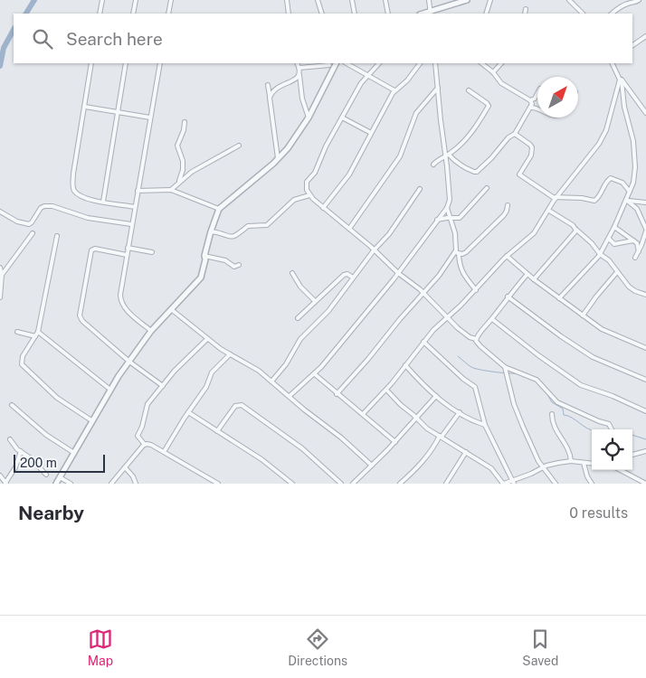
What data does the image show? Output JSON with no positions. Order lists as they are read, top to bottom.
{
  "scale_bar": "200 m",
  "north": "top right",
  "page": {
    "search": "Search here",
    "scale": "200 m",
    "heading": ["Nearby", "0 results"],
    "nav": ["Map", "Directions", "Saved"]
  }
}
